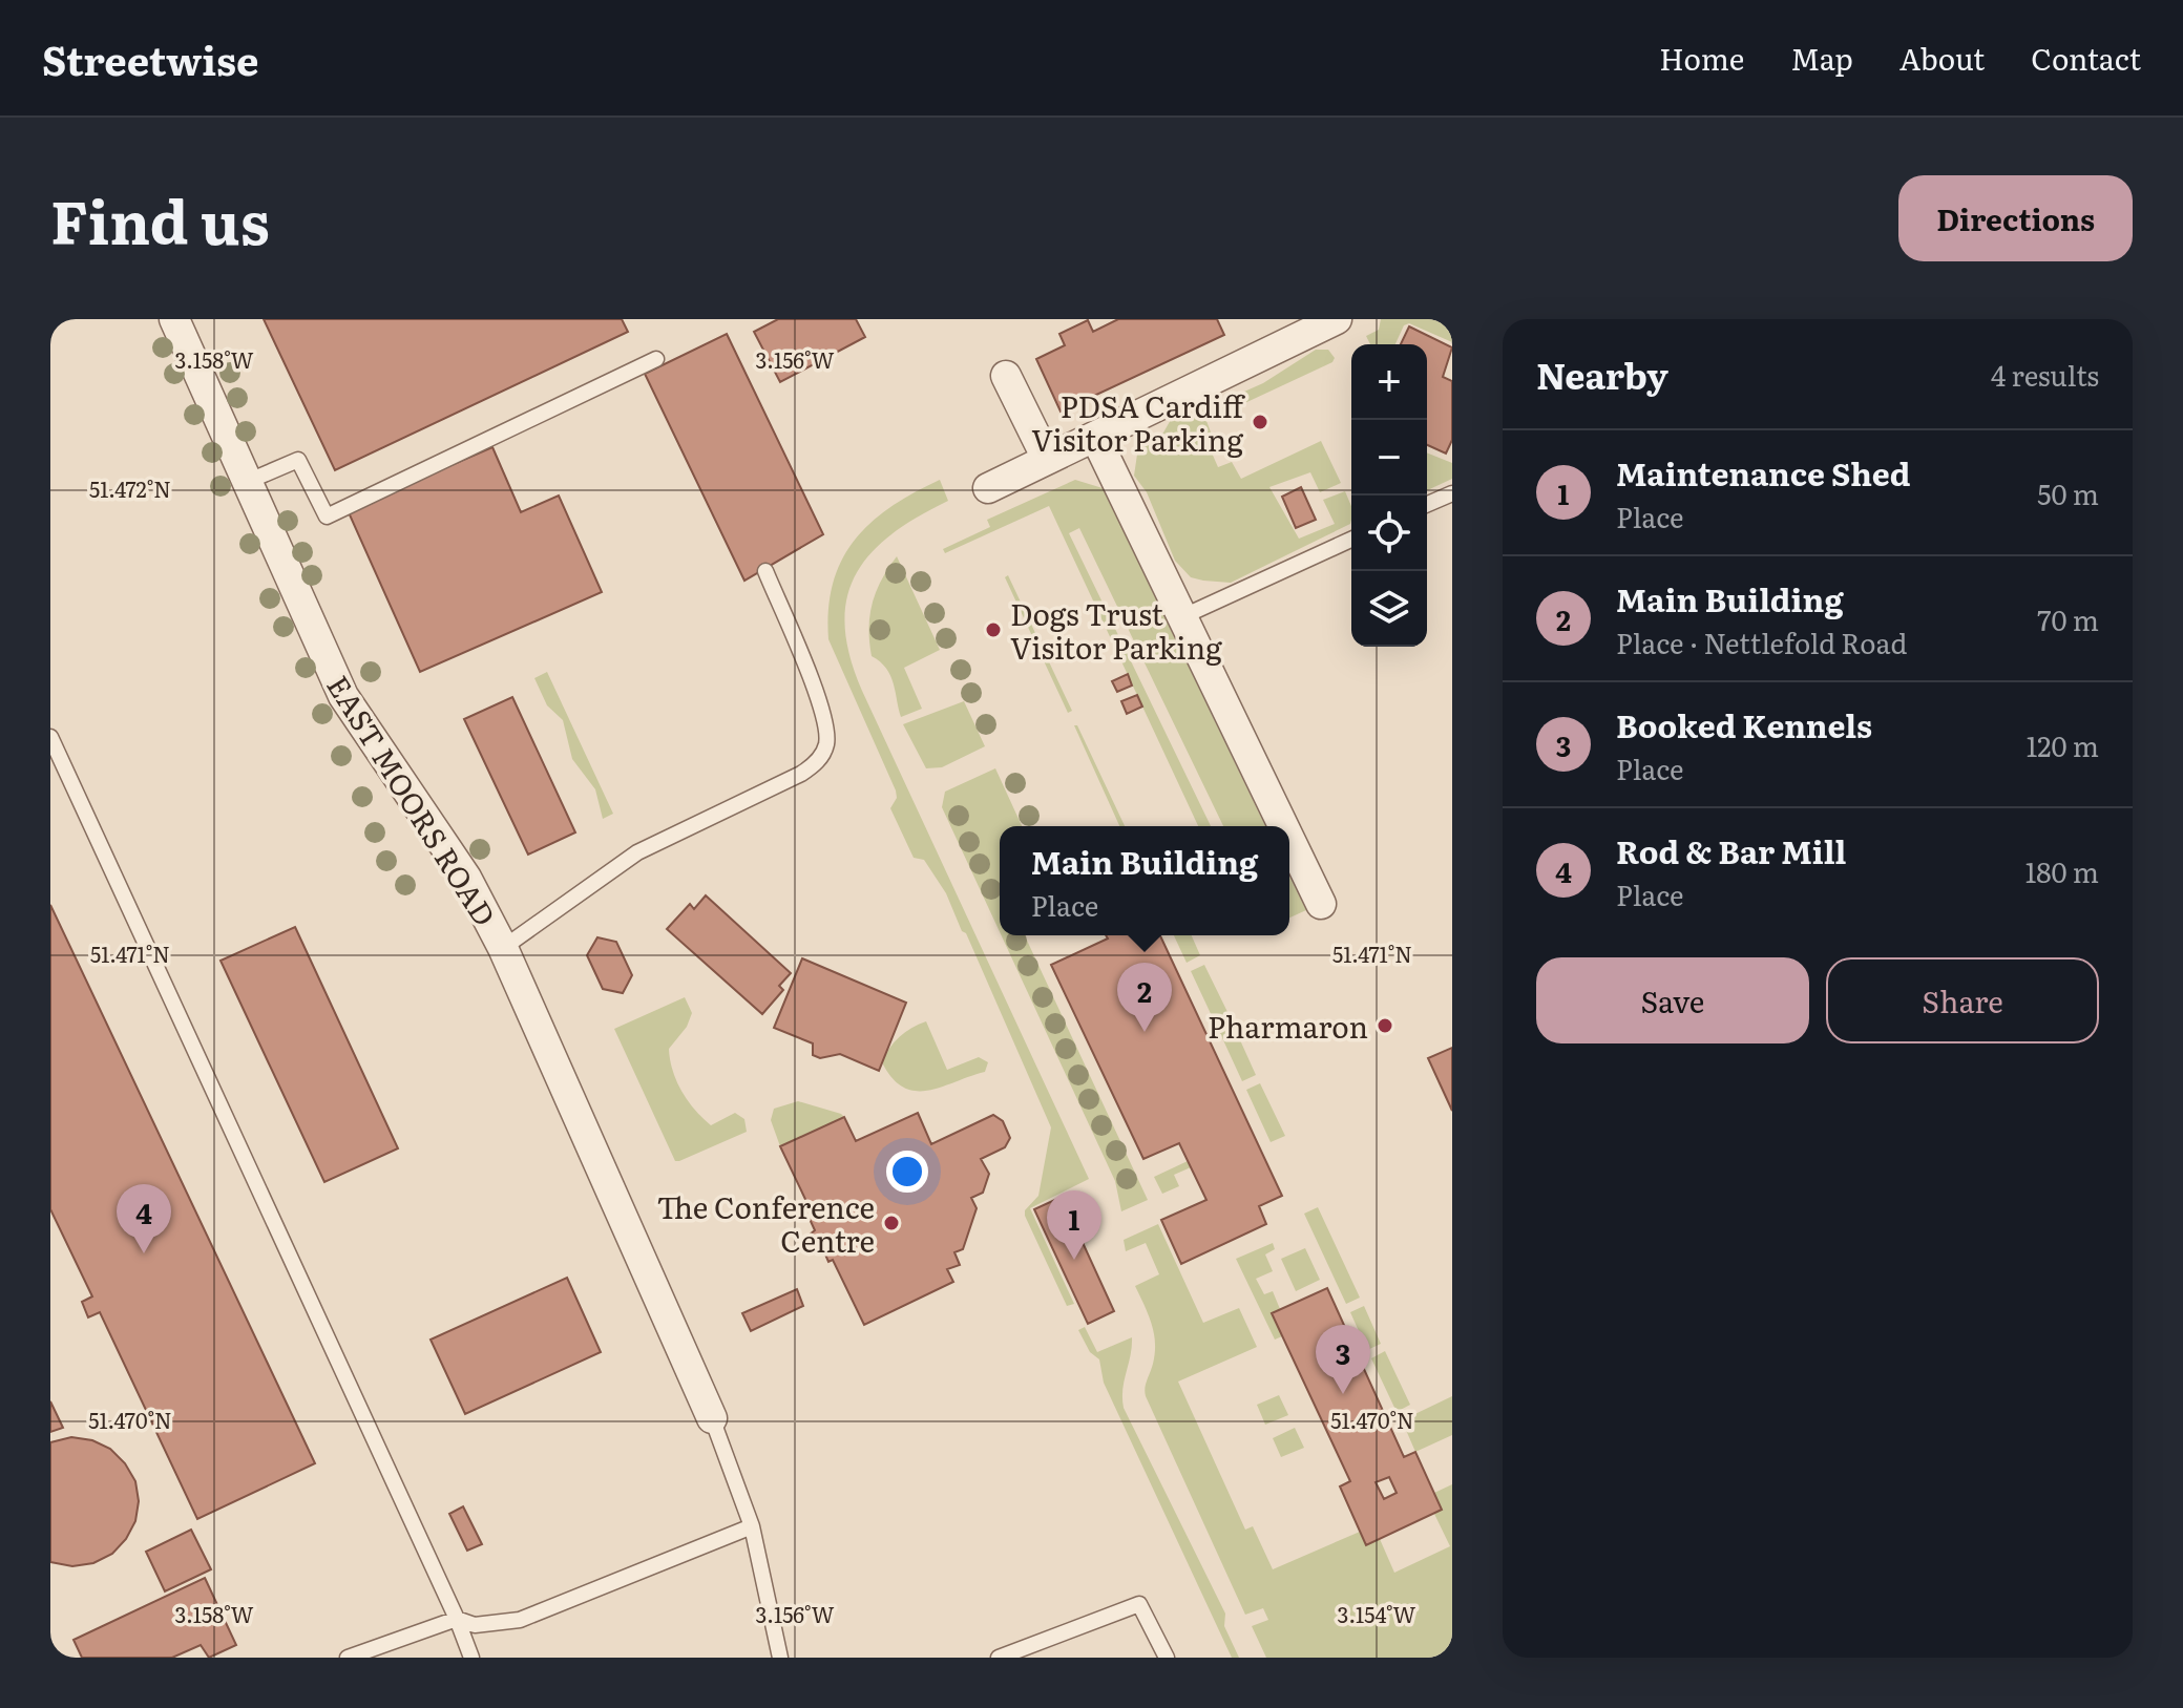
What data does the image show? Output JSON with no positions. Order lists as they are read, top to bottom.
{
  "streets": {
    "street": ["EAST MOORS ROAD"]
  },
  "places": [
    "PDSA Cardiff Visitor Parking",
    "Dogs Trust Visitor Parking",
    "Pharmaron",
    "The Conference Centre"
  ],
  "page": {
    "header": "Streetwise",
    "nav": [
      "Home",
      "Map",
      "About",
      "Contact"
    ],
    "title": "Find us",
    "buttons": [
      "Directions",
      ["Save", "Share"]
    ],
    "heading": ["Nearby", "4 results"],
    "map_buttons": ["+", "−"],
    "list": [
      {
        "mark": "1",
        "name": "Maintenance Shed",
        "note": "Place",
        "value": "50 m"
      },
      {
        "mark": "2",
        "name": "Main Building",
        "note": "Place · Nettlefold Road",
        "value": "70 m"
      },
      {
        "mark": "3",
        "name": "Booked Kennels",
        "note": "Place",
        "value": "120 m"
      },
      {
        "mark": "4",
        "name": "Rod & Bar Mill",
        "note": "Place",
        "value": "180 m"
      }
    ],
    "popup": ["Main Building", "Place"],
    "pins": [
      "2",
      "4",
      "1",
      "3"
    ]
  },
  "coordinates": [
    "3.158°W",
    "3.156°W",
    "51.472°N",
    "51.471°N",
    "51.470°N",
    "3.154°W"
  ]
}
